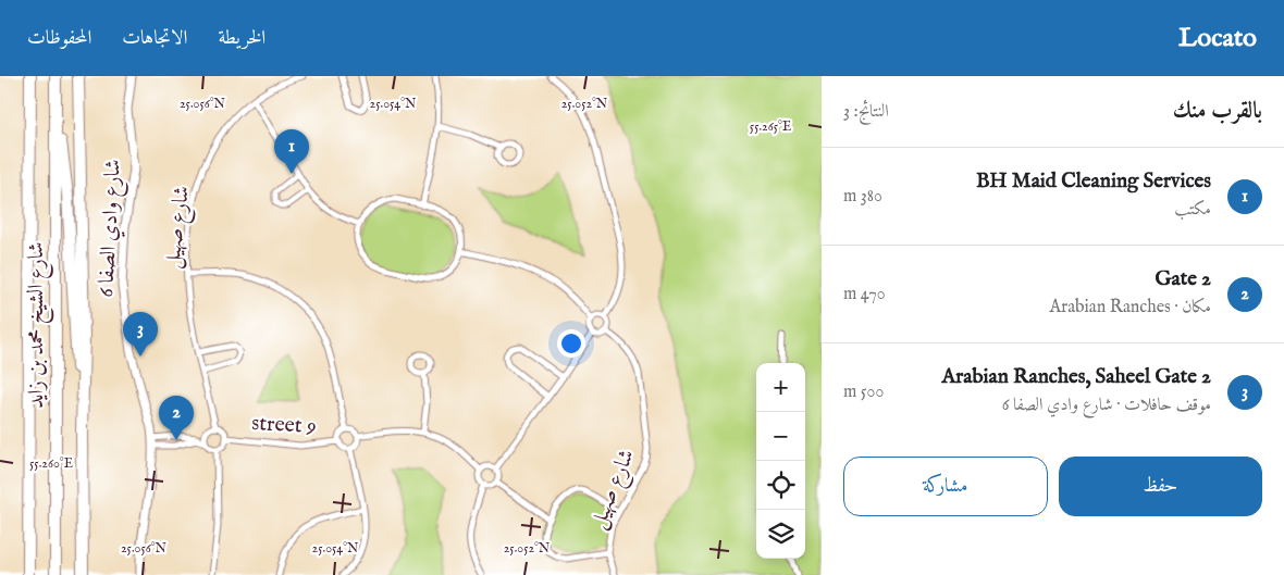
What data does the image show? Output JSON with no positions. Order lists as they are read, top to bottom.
{
  "streets": {
    "highway": ["شارع الشيخ محمد بن زايد"],
    "street": ["شارع صهيل", "شارع وادي الصفا 6", "street 9"]
  },
  "crossings": [
    ["شارع صهيل", "street 9"]
  ],
  "page": {
    "header": "Locato",
    "nav": ["الخريطة", "الاتجاهات", "المحفوظات"],
    "heading": ["بالقرب منك", "النتائج: 3"],
    "pins": ["1", "3", "2"],
    "list": [
      {
        "mark": "1",
        "name": "BH Maid Cleaning Services",
        "note": "مكتب",
        "value": "380 m"
      },
      {
        "mark": "2",
        "name": "Gate 2",
        "note": "مكان · Arabian Ranches",
        "value": "470 m"
      },
      {
        "mark": "3",
        "name": "Arabian Ranches, Saheel Gate 2",
        "note": "موقف حافلات · شارع وادي الصفا 6",
        "value": "500 m"
      }
    ],
    "map_buttons": ["+", "−"],
    "buttons": ["حفظ", "مشاركة"]
  },
  "coordinates": [
    "25.056°N",
    "25.054°N",
    "25.052°N",
    "55.265°E",
    "55.260°E"
  ]
}
